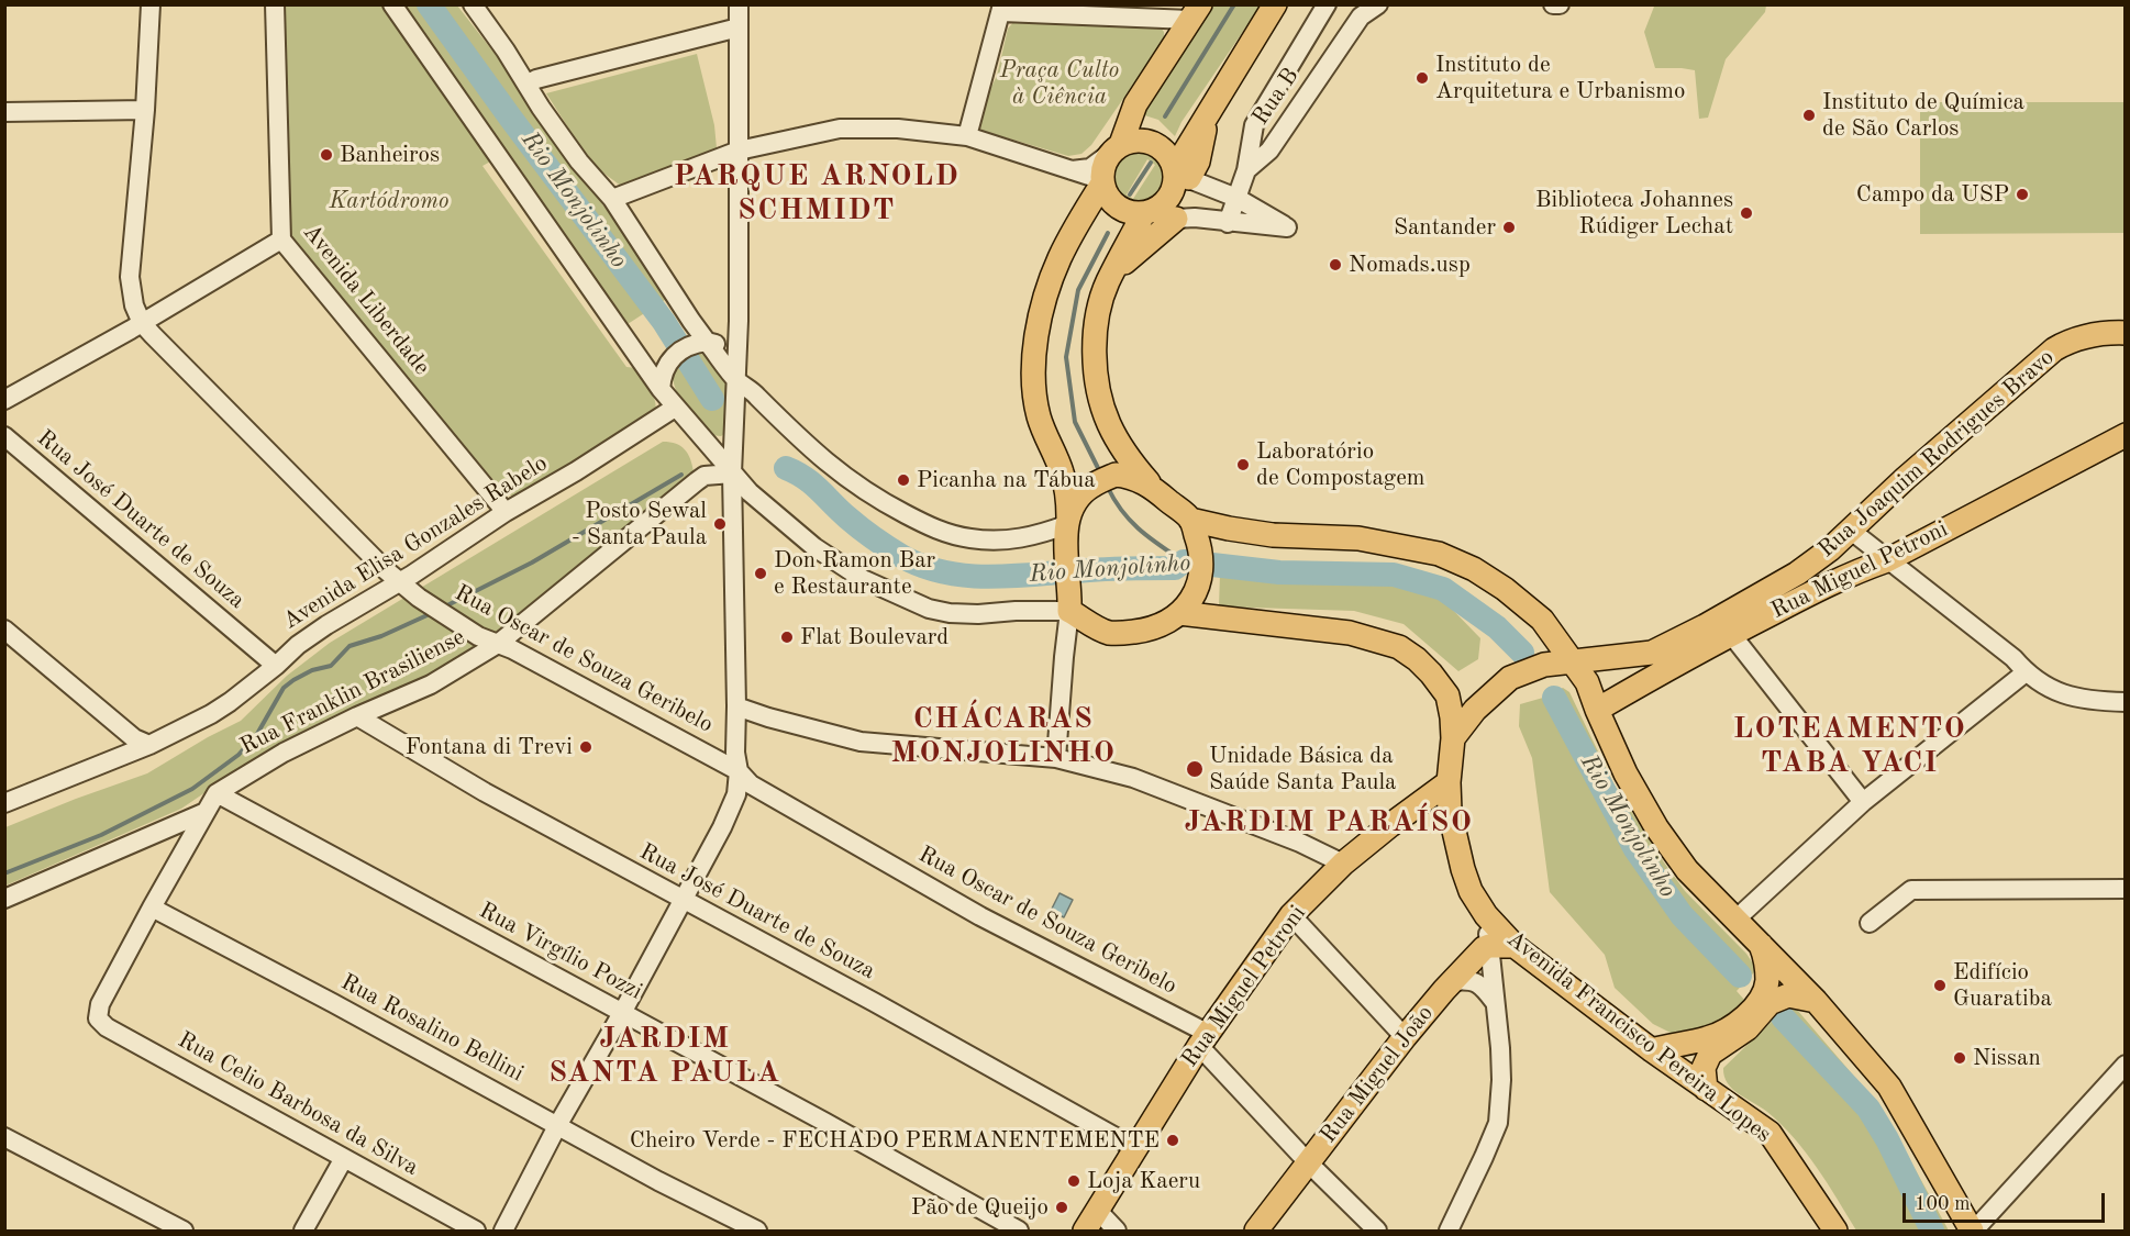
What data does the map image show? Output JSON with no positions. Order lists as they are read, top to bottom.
{
  "streets": {
    "main road": [
      "Rua Joaquim Rodrigues Bravo",
      "Rua Miguel Petroni",
      "Avenida Francisco Pereira Lopes",
      "Rua Miguel João"
    ],
    "street": [
      "Rua B",
      "Avenida Liberdade",
      "Rua José Duarte de Souza",
      "Avenida Elisa Gonzales Rabelo",
      "Rua Oscar de Souza Geribelo",
      "Rua Franklin Brasiliense",
      "Rua Virgílio Pozzi",
      "Rua Rosalino Bellini",
      "Rua Celio Barbosa da Silva"
    ]
  },
  "crossings": [
    ["Avenida Liberdade", "Avenida Elisa Gonzales Rabelo"],
    ["Rua José Duarte de Souza", "Avenida Elisa Gonzales Rabelo"],
    ["Rua José Duarte de Souza", "Rua Miguel Petroni"],
    ["Rua José Duarte de Souza", "Rua Franklin Brasiliense"],
    ["Avenida Elisa Gonzales Rabelo", "Rua Oscar de Souza Geribelo"],
    ["Rua Miguel Petroni", "Rua Oscar de Souza Geribelo"],
    ["Rua Miguel Petroni", "Avenida Francisco Pereira Lopes"],
    ["Rua Oscar de Souza Geribelo", "Rua Franklin Brasiliense"],
    ["Rua Oscar de Souza Geribelo", "Rua Miguel João"],
    ["Rua Franklin Brasiliense", "Rua Virgílio Pozzi"],
    ["Rua Rosalino Bellini", "Rua Celio Barbosa da Silva"]
  ],
  "districts": [
    "PARQUE ARNOLD SCHMIDT",
    "CHÁCARAS MONJOLINHO",
    "LOTEAMENTO TABA YACI",
    "JARDIM PARAÍSO",
    "JARDIM SANTA PAULA"
  ],
  "water": ["Rio Monjolinho"],
  "parks": ["Praça Culto à Ciência", "Kartódromo"],
  "places": [
    "Instituto de Arquitetura e Urbanismo",
    "Instituto de Química de São Carlos",
    "Banheiros",
    "Campo da USP",
    "Biblioteca Johannes Rúdiger Lechat",
    "Santander",
    "Nomads.usp",
    "Laboratório de Compostagem",
    "Picanha na Tábua",
    "Posto Sewal - Santa Paula",
    "Don Ramon Bar e Restaurante",
    "Flat Boulevard",
    "Fontana di Trevi",
    "Unidade Básica da Saúde Santa Paula",
    "Edifício Guaratiba",
    "Nissan",
    "Cheiro Verde - FECHADO PERMANENTEMENTE",
    "Loja Kaeru",
    "Pão de Queijo"
  ],
  "scale_bar": "100 m"
}
